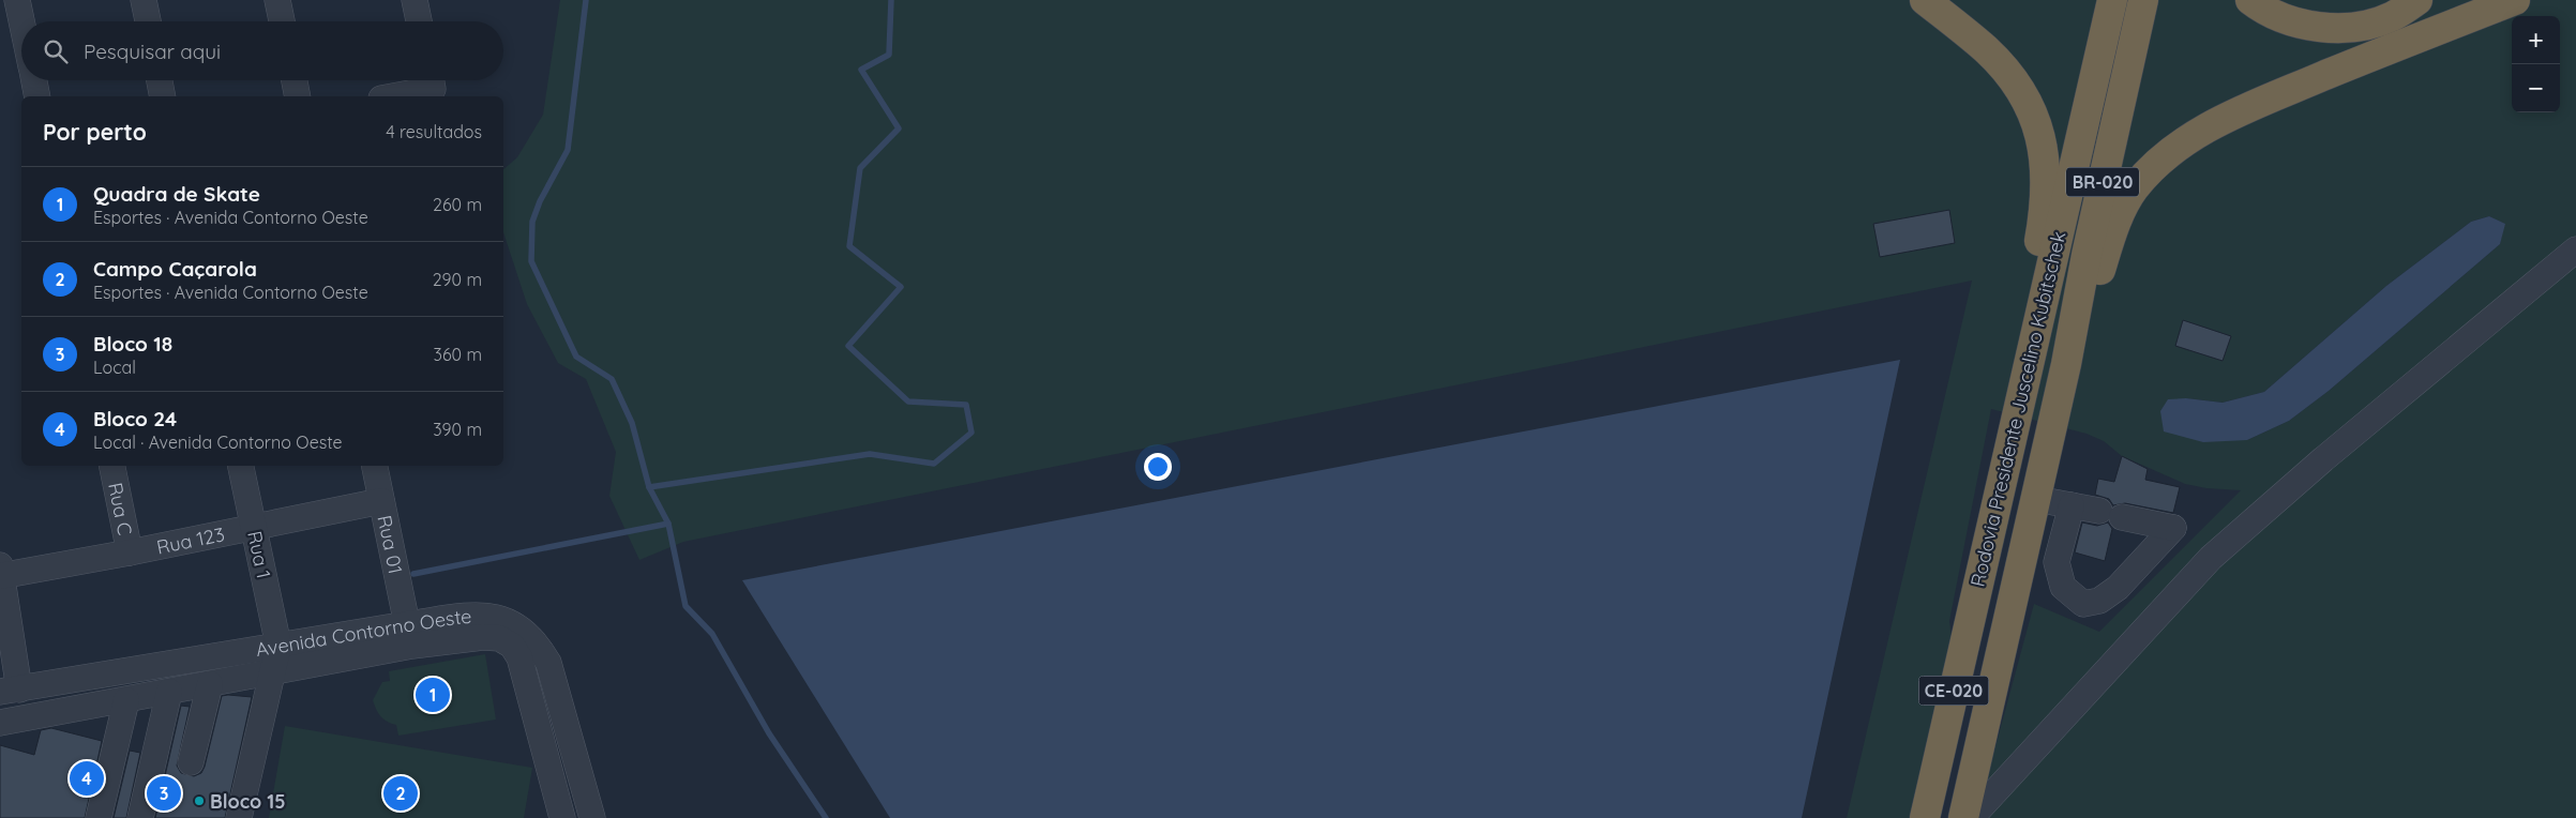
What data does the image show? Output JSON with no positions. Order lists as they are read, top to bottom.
{
  "streets": {
    "highway": ["BR-020", "Rodovia Presidente Juscelino Kubitschek", "CE-020"],
    "street": [
      "Rua C",
      "Rua 123",
      "Rua 01",
      "Rua 1",
      "Avenida Contorno Oeste"
    ]
  },
  "crossings": [
    ["Rua C", "Rua 123"],
    ["Rua 123", "Rua 01"],
    ["Rua 123", "Rua 1"],
    ["Rua 01", "Avenida Contorno Oeste"],
    ["Rua 1", "Avenida Contorno Oeste"]
  ],
  "places": ["Bloco 15"],
  "page": {
    "map_buttons": ["+", "−"],
    "search": "Pesquisar aqui",
    "heading": ["Por perto", "4 resultados"],
    "list": [
      {
        "mark": "1",
        "name": "Quadra de Skate",
        "note": "Esportes · Avenida Contorno Oeste",
        "value": "260 m"
      },
      {
        "mark": "2",
        "name": "Campo Caçarola",
        "note": "Esportes · Avenida Contorno Oeste",
        "value": "290 m"
      },
      {
        "mark": "3",
        "name": "Bloco 18",
        "note": "Local",
        "value": "360 m"
      },
      {
        "mark": "4",
        "name": "Bloco 24",
        "note": "Local · Avenida Contorno Oeste",
        "value": "390 m"
      }
    ],
    "pins": [
      "1",
      "4",
      "2",
      "3"
    ]
  }
}
